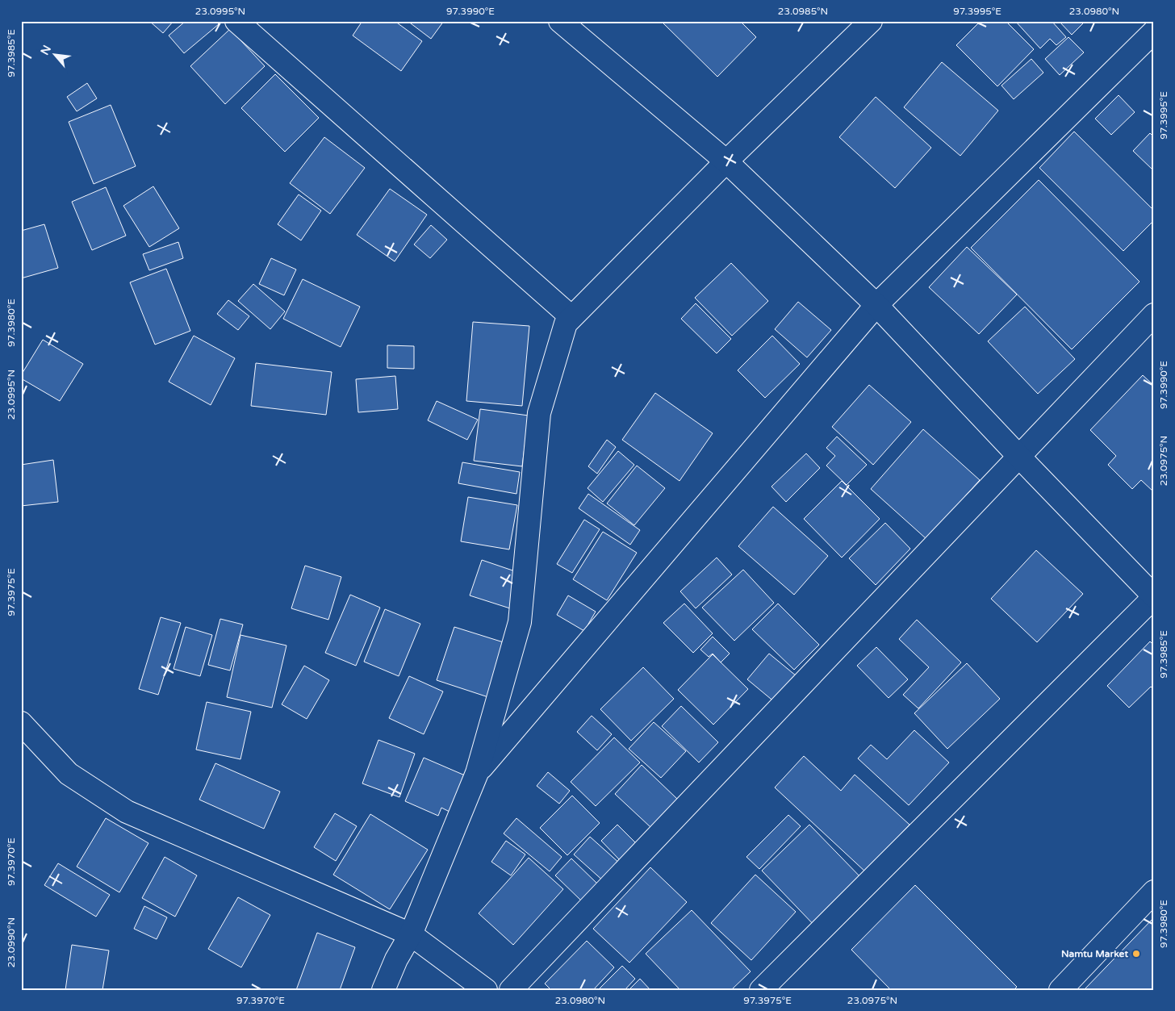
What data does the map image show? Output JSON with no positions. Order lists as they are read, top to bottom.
{
  "places": ["Namtu Market"],
  "north": "top left",
  "coordinates": [
    "23.0995°N",
    "97.3990°E",
    "23.0985°N",
    "97.3995°E",
    "23.0980°N",
    "97.3985°E",
    "97.3980°E",
    "23.0975°N",
    "97.3975°E",
    "97.3970°E",
    "23.0990°N"
  ]
}
